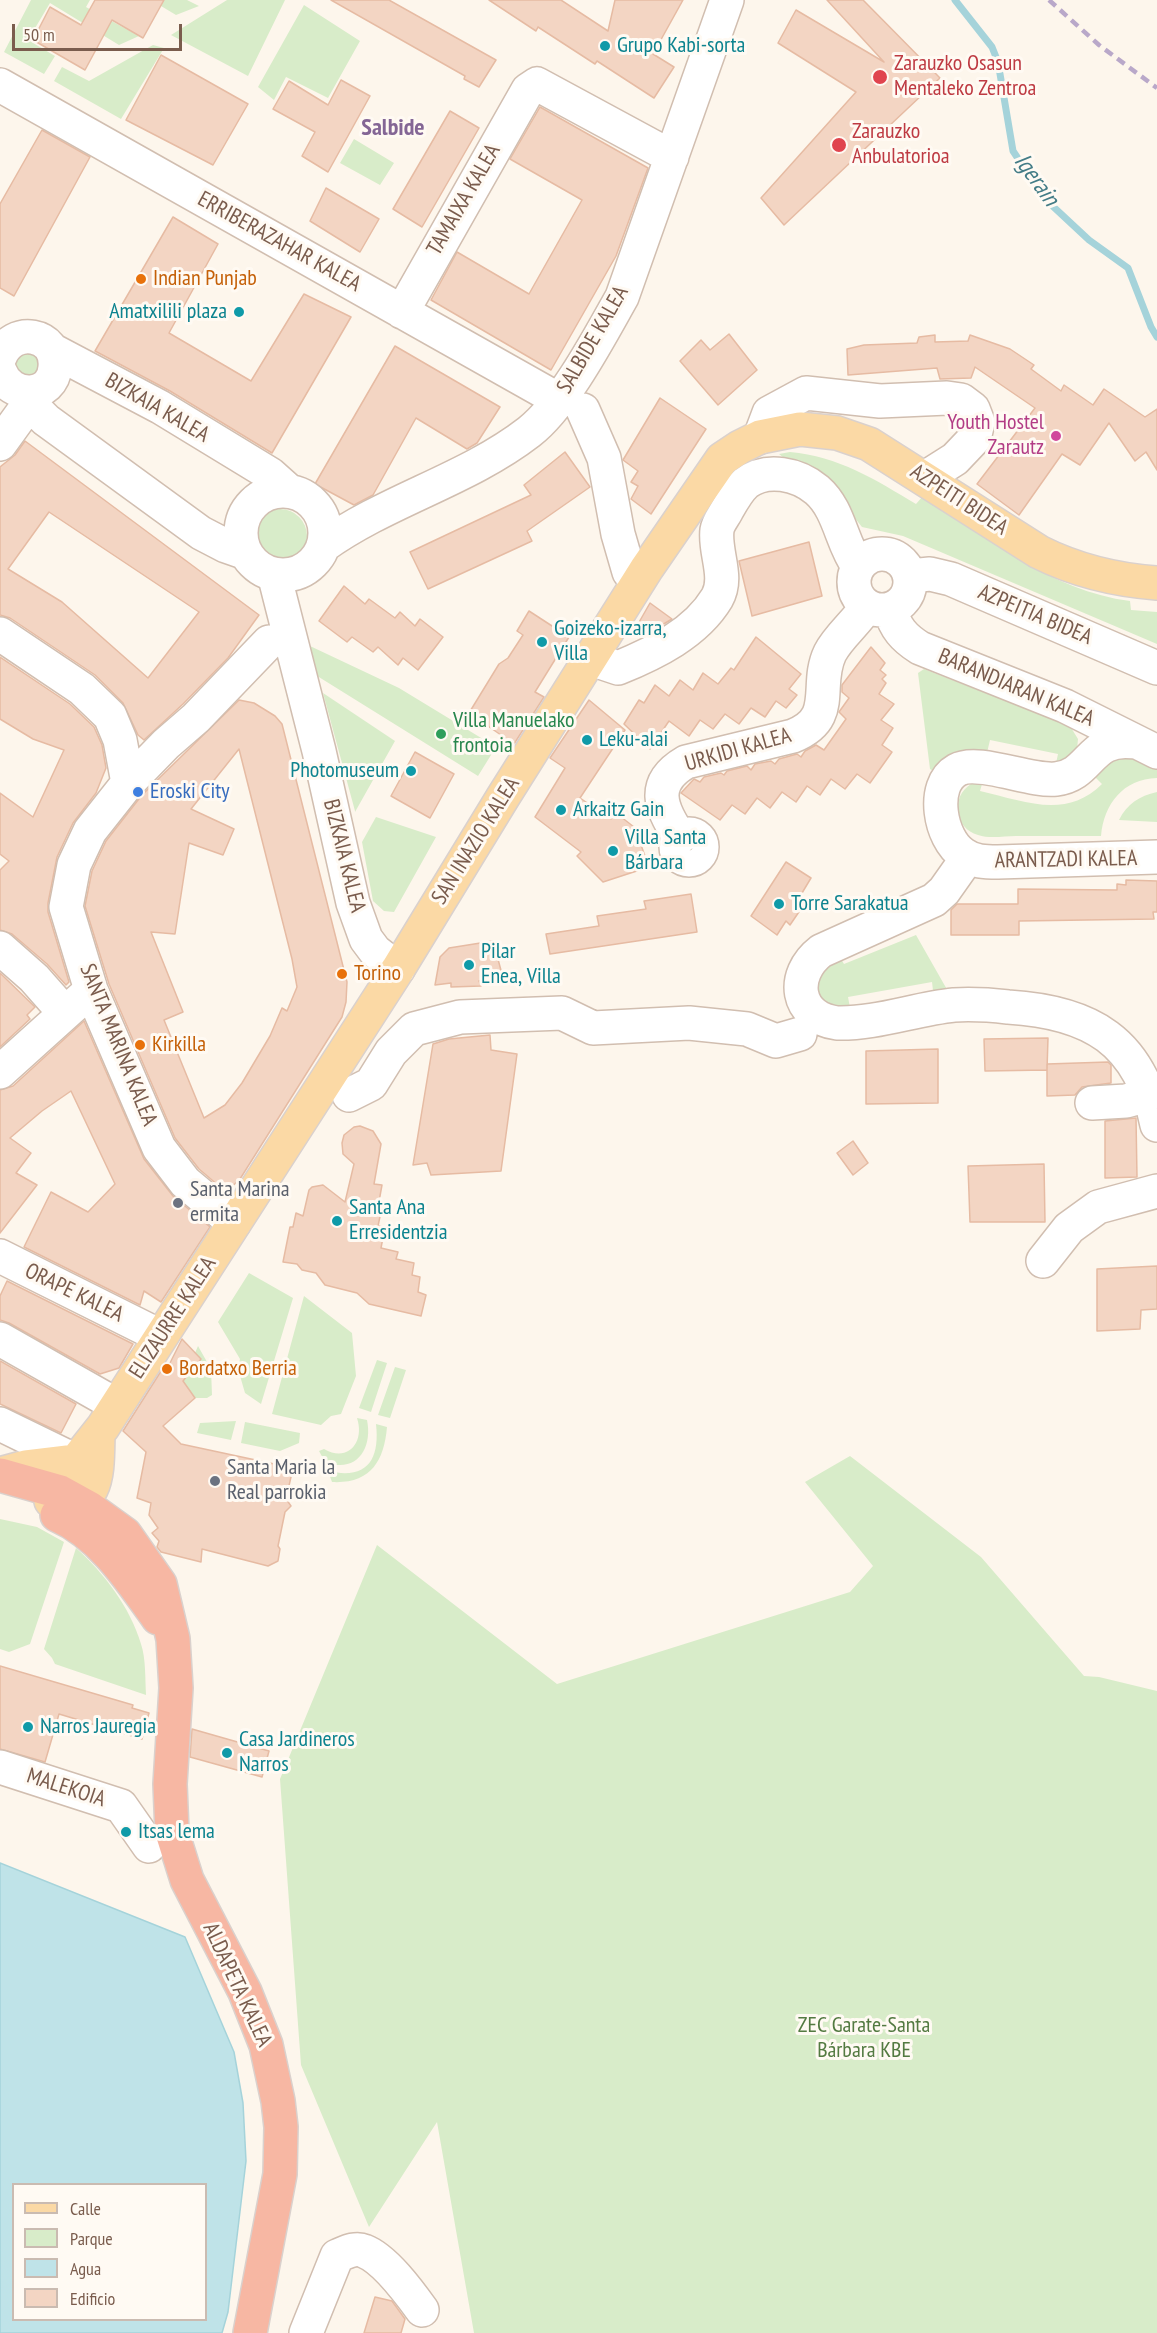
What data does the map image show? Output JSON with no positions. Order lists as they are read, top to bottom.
{
  "streets": {
    "highway": ["ALDAPETA KALEA"],
    "main road": ["AZPEITI BIDEA", "SAN INAZIO KALEA", "ELIZAURRE KALEA"],
    "street": [
      "TAMAIXA KALEA",
      "ERRIBERAZAHAR KALEA",
      "SALBIDE KALEA",
      "BIZKAIA KALEA",
      "AZPEITIA BIDEA",
      "BARANDIARAN KALEA",
      "URKIDI KALEA",
      "ARANTZADI KALEA",
      "SANTA MARINA KALEA",
      "ORAPE KALEA",
      "MALEKOIA"
    ]
  },
  "crossings": [
    ["TAMAIXA KALEA", "ERRIBERAZAHAR KALEA"],
    ["TAMAIXA KALEA", "SALBIDE KALEA"],
    ["ERRIBERAZAHAR KALEA", "SALBIDE KALEA"],
    ["SALBIDE KALEA", "BIZKAIA KALEA"],
    ["BIZKAIA KALEA", "SAN INAZIO KALEA"],
    ["BIZKAIA KALEA", "SANTA MARINA KALEA"],
    ["AZPEITI BIDEA", "SAN INAZIO KALEA"],
    ["AZPEITIA BIDEA", "BARANDIARAN KALEA"],
    ["AZPEITIA BIDEA", "URKIDI KALEA"],
    ["BARANDIARAN KALEA", "URKIDI KALEA"],
    ["BARANDIARAN KALEA", "ARANTZADI KALEA"],
    ["SAN INAZIO KALEA", "ELIZAURRE KALEA"],
    ["SANTA MARINA KALEA", "ELIZAURRE KALEA"],
    ["ELIZAURRE KALEA", "ALDAPETA KALEA"]
  ],
  "districts": ["Salbide"],
  "water": ["Igerain"],
  "parks": ["ZEC Garate-Santa Bárbara KBE"],
  "places": [
    "Grupo Kabi-sorta",
    "Zarauzko Osasun Mentaleko Zentroa",
    "Zarauzko Anbulatorioa",
    "Indian Punjab",
    "Amatxilili plaza",
    "Youth Hostel Zarautz",
    "Goizeko-izarra, Villa",
    "Villa Manuelako frontoia",
    "Leku-alai",
    "Photomuseum",
    "Eroski City",
    "Arkaitz Gain",
    "Villa Santa Bárbara",
    "Torre Sarakatua",
    "Pilar Enea, Villa",
    "Torino",
    "Kirkilla",
    "Santa Marina ermita",
    "Santa Ana Erresidentzia",
    "Bordatxo Berria",
    "Santa Maria la Real parrokia",
    "Narros Jauregia",
    "Casa Jardineros Narros",
    "Itsas lema"
  ],
  "legend": [
    "Calle",
    "Parque",
    "Agua",
    "Edificio"
  ],
  "scale_bar": "50 m"
}
